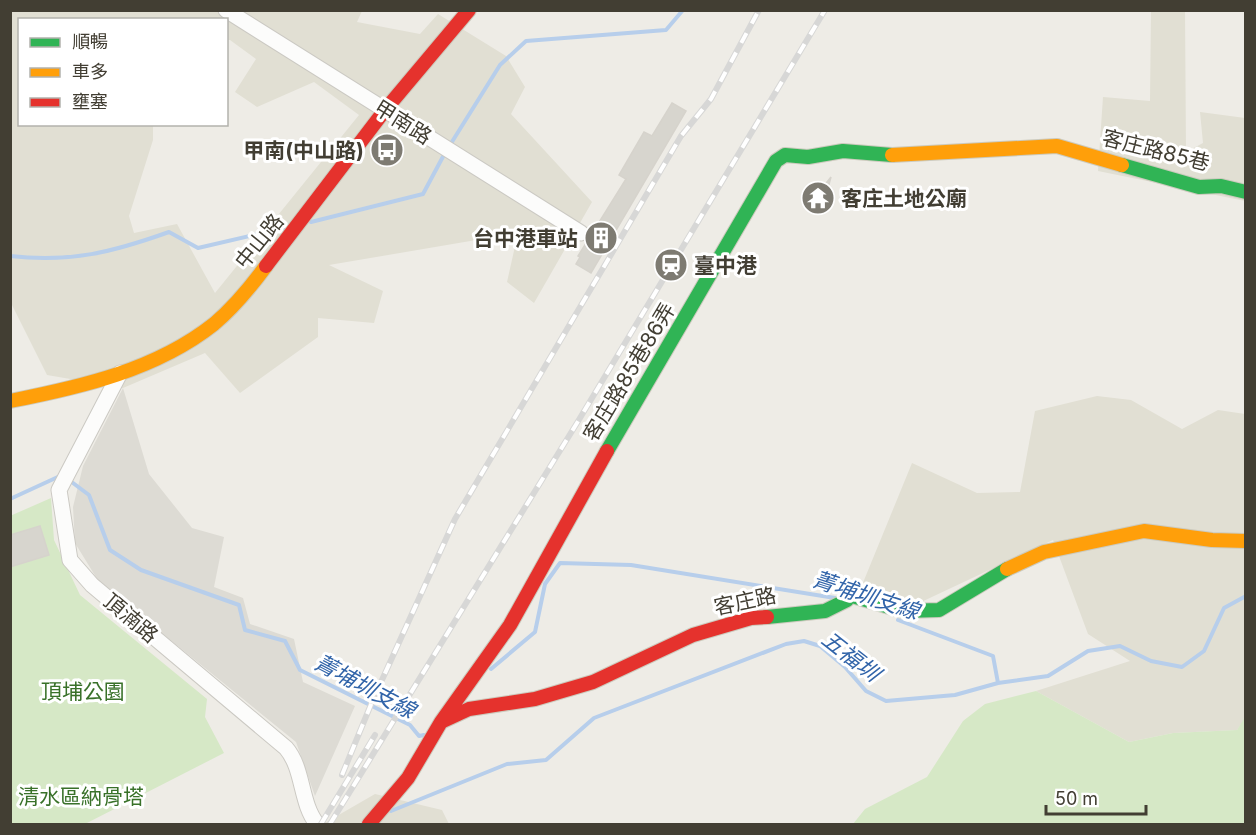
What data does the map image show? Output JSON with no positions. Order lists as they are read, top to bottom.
{
  "streets": {
    "street": [
      "甲南路",
      "客庄路85巷",
      "中山路",
      "客庄路85巷86弄",
      "客庄路",
      "頂湳路"
    ]
  },
  "crossings": [
    ["甲南路", "中山路"],
    ["客庄路85巷", "客庄路85巷86弄"],
    ["中山路", "頂湳路"],
    ["客庄路85巷86弄", "客庄路"]
  ],
  "water": ["菁埔圳支線", "五福圳"],
  "parks": ["頂埔公園", "清水區納骨塔"],
  "places": {
    "bus stop": ["甲南(中山路)"],
    "temple": ["客庄土地公廟"],
    "building": ["台中港車站"],
    "station": ["臺中港"]
  },
  "legend": ["順暢", "車多", "壅塞"],
  "scale_bar": "50 m"
}
